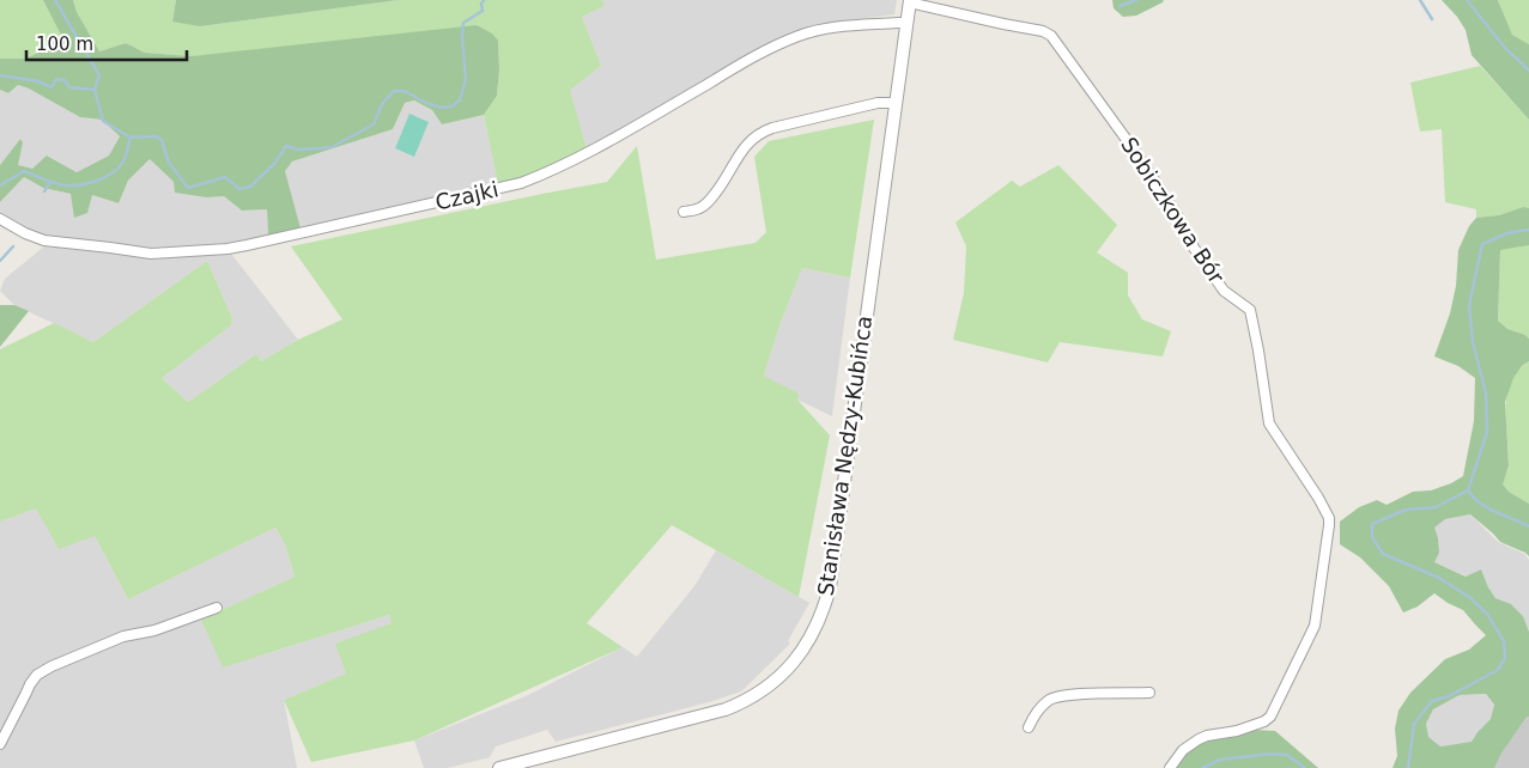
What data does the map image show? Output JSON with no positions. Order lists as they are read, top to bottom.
{
  "streets": {
    "street": ["Czajki", "Sobiczkowa Bór", "Stanisława Nędzy-Kubińca"]
  },
  "crossings": [
    ["Czajki", "Stanisława Nędzy-Kubińca"],
    ["Sobiczkowa Bór", "Stanisława Nędzy-Kubińca"]
  ],
  "scale_bar": "100 m"
}
